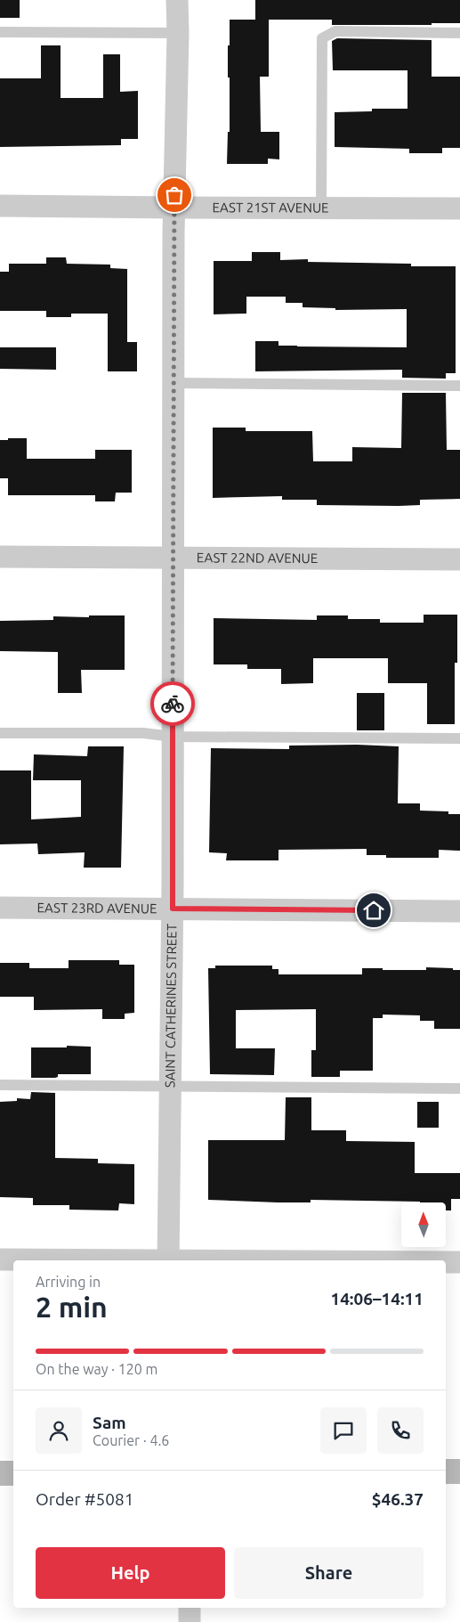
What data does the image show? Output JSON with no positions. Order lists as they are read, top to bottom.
{
  "streets": {
    "street": [
      "EAST 21ST AVENUE",
      "EAST 22ND AVENUE",
      "EAST 23RD AVENUE",
      "SAINT CATHERINES STREET"
    ]
  },
  "crossings": [
    ["EAST 21ST AVENUE", "SAINT CATHERINES STREET"],
    ["EAST 22ND AVENUE", "SAINT CATHERINES STREET"],
    ["EAST 23RD AVENUE", "SAINT CATHERINES STREET"]
  ],
  "north": "top",
  "page": {
    "heading": ["2 min", "Arriving in", "14:06–14:11"],
    "panel": [
      "Sam",
      "Courier · 4.6",
      "Order #5081",
      "$46.37"
    ],
    "bar": "On the way · 120 m",
    "buttons": ["Help", "Share"]
  }
}
